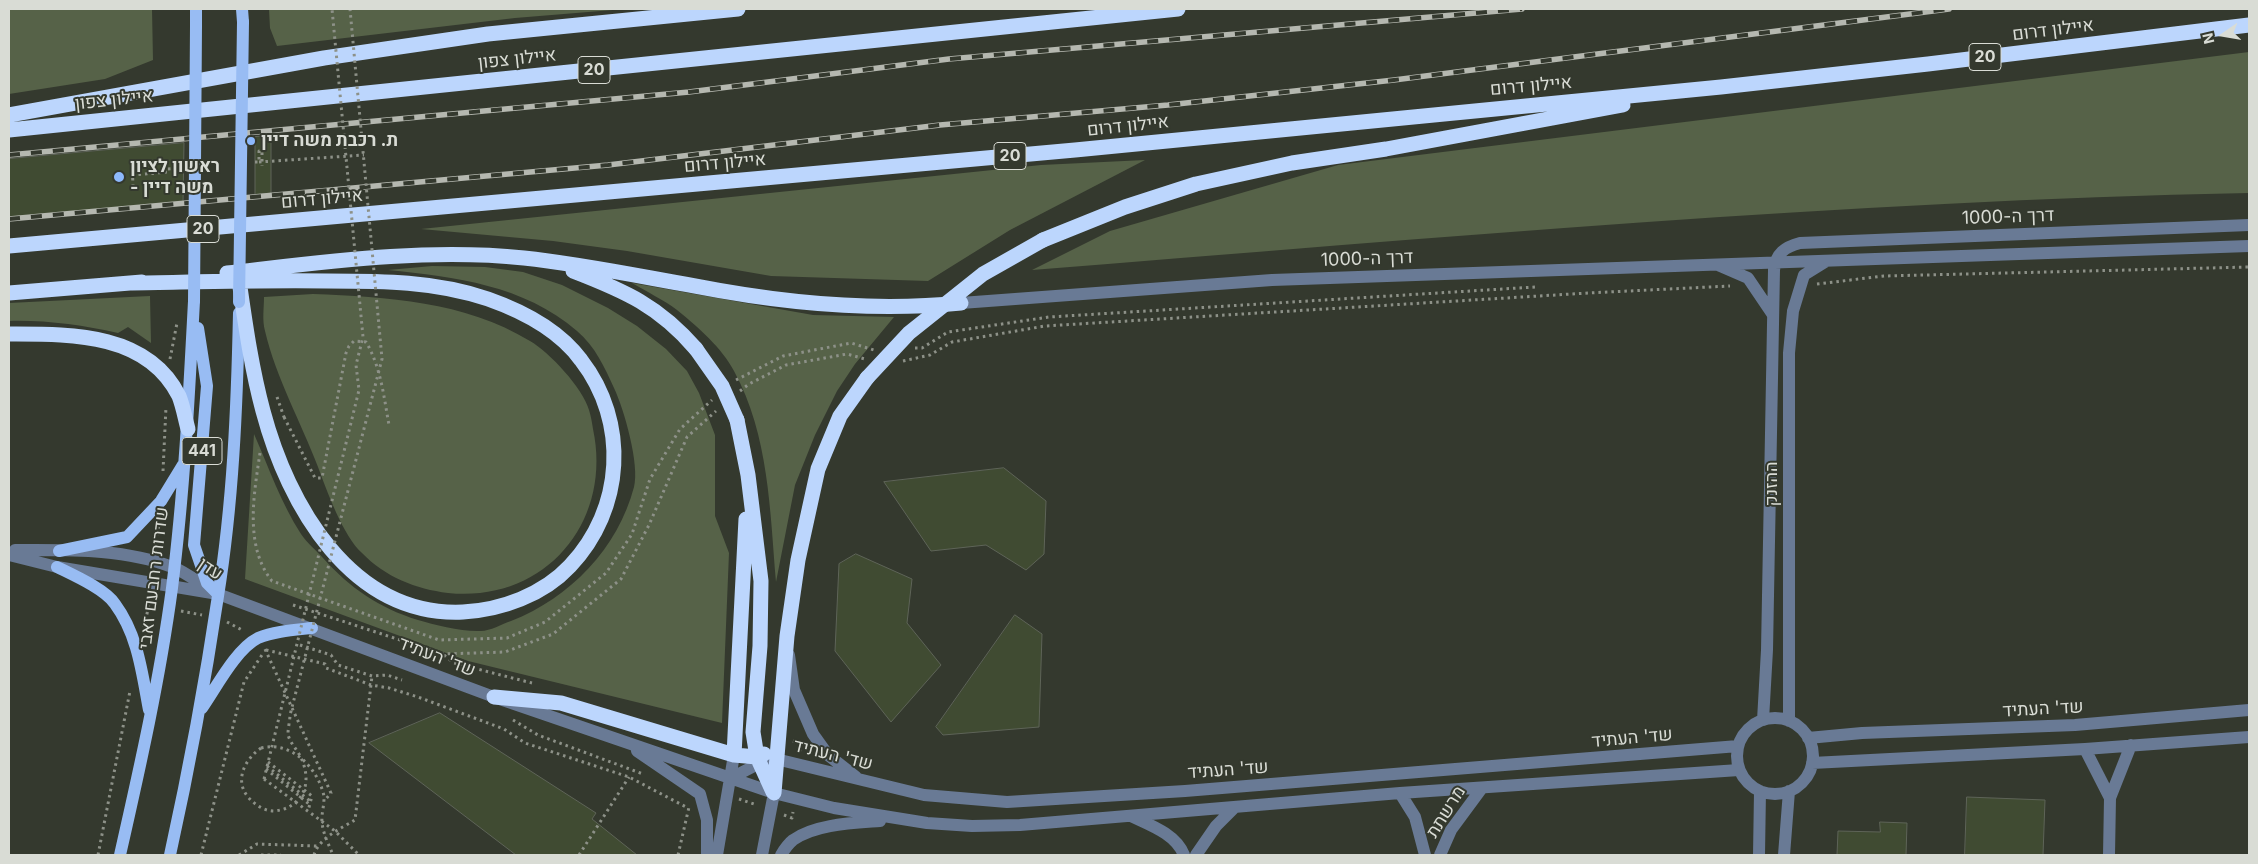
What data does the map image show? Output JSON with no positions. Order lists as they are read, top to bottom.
{
  "streets": {
    "highway": ["איילון דרום", "20", "איילון צפון"],
    "main road": ["441", "שדרות רחבעם זאבי"],
    "street": [
      "דרך ה-1000",
      "ההזנק",
      "עדן",
      "שד' העתיד",
      "מרשתת"
    ]
  },
  "crossings": [
    ["דרך ה-1000", "ההזנק"],
    ["441", "עדן"],
    ["441", "שדרות רחבעם זאבי"],
    ["441", "שד' העתיד"],
    ["ההזנק", "שד' העתיד"],
    ["עדן", "שדרות רחבעם זאבי"],
    ["עדן", "שד' העתיד"],
    ["שד' העתיד", "מרשתת"]
  ],
  "places": ["ת. רכבת משה דיין", "ראשון לציון - משה דיין"],
  "north": "left"
}
